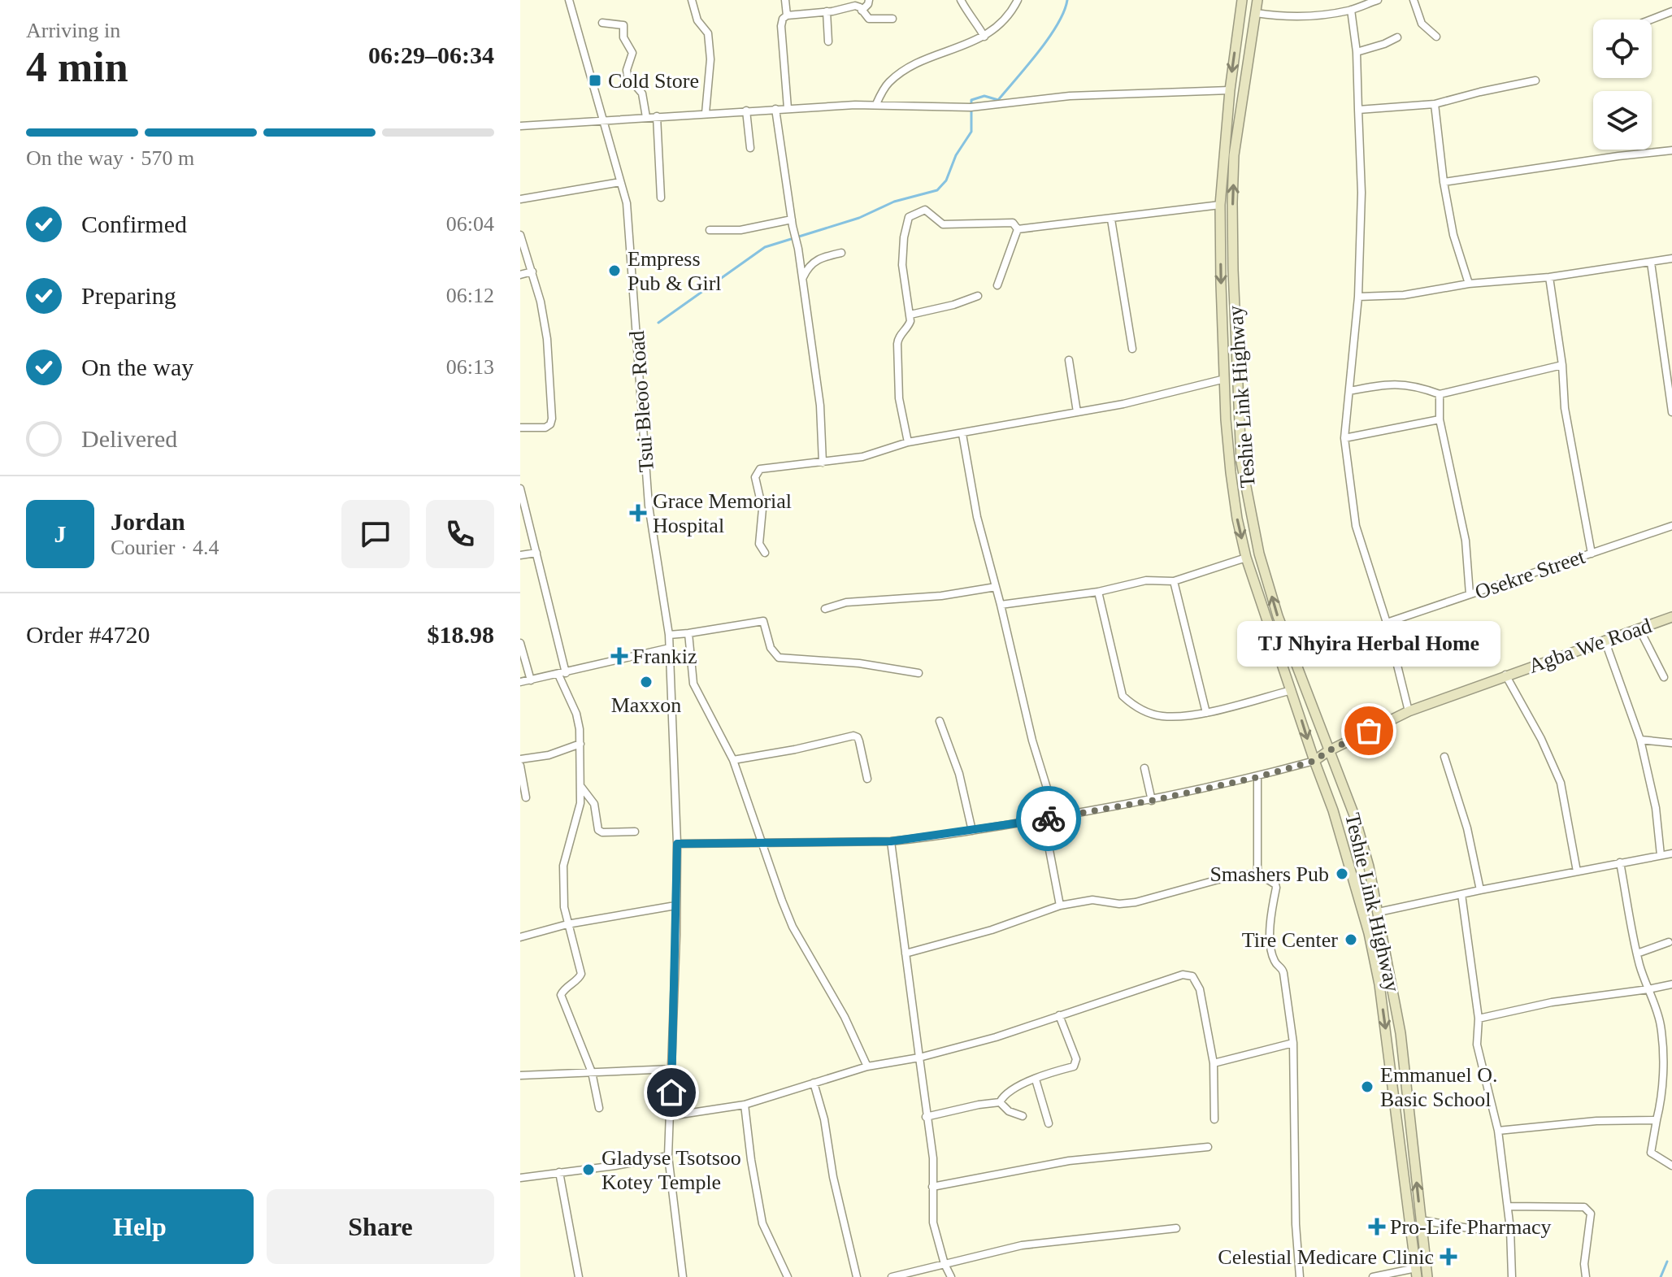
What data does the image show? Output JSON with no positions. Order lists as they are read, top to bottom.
{
  "streets": {
    "main road": ["Teshie Link Highway", "Agba We Road"],
    "street": ["Tsui Bleoo Road", "Osekre Street"]
  },
  "crossings": [
    ["Teshie Link Highway", "Agba We Road"]
  ],
  "places": {
    "transit": ["Cold Store"],
    "other": [
      "Empress Pub & Girl",
      "Maxxon",
      "TJ Nhyira Herbal Home",
      "Smashers Pub",
      "Tire Center",
      "Emmanuel O. Basic School",
      "Gladyse Tsotsoo Kotey Temple"
    ],
    "health": [
      "Grace Memorial Hospital",
      "Frankiz",
      "Pro-Life Pharmacy",
      "Celestial Medicare Clinic"
    ]
  },
  "page": {
    "heading": ["4 min", "Arriving in", "06:29–06:34"],
    "panel": [
      "Jordan",
      "Courier · 4.4",
      "Order #4720",
      "$18.98"
    ],
    "bar": "On the way · 570 m",
    "list": [
      ["Confirmed", "06:04"],
      ["Preparing", "06:12"],
      ["On the way", "06:13"],
      "Delivered"
    ],
    "round": "J",
    "bubble": "TJ Nhyira Herbal Home",
    "buttons": ["Help", "Share"]
  }
}
